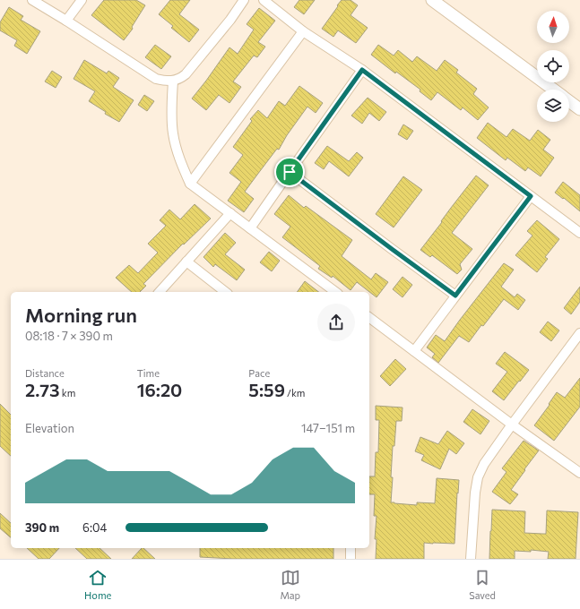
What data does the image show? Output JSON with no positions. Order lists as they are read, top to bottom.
{
  "north": "top",
  "page": {
    "heading": ["Morning run", "08:18 · 7 × 390 m"],
    "stats": [
      ["Distance", "2.73 km"],
      ["Time", "16:20"],
      ["Pace", "5:59 /km"]
    ],
    "chart": ["Elevation", "147–151 m"],
    "list": [
      {
        "name": "390 m",
        "note": "6:04"
      }
    ],
    "tabs": ["Home", "Map", "Saved"]
  }
}
